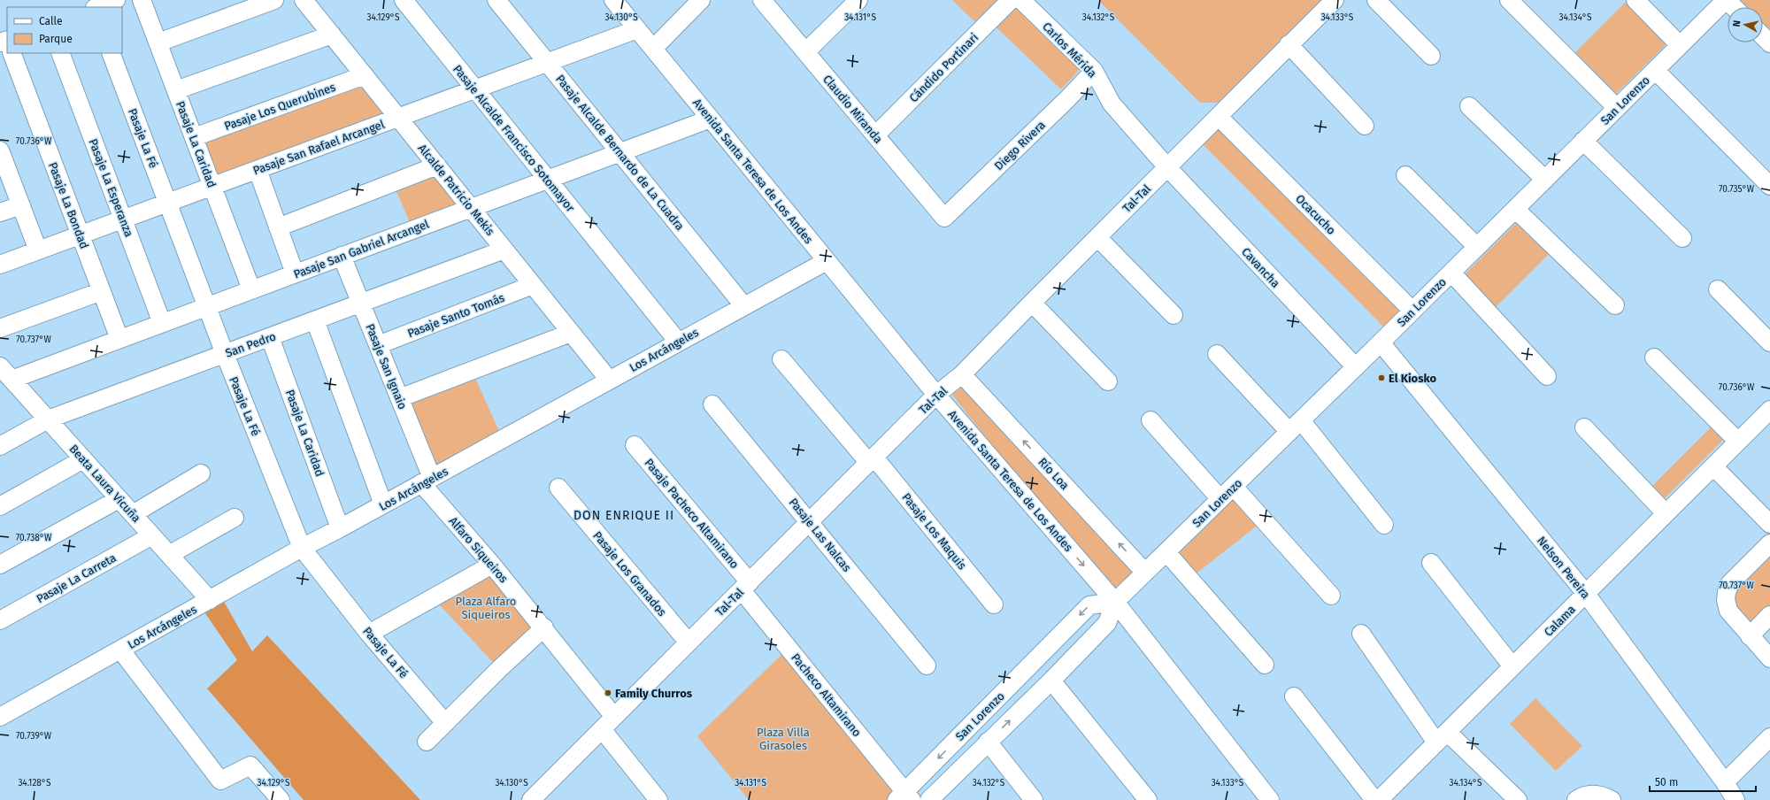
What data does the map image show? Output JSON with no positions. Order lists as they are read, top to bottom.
{
  "streets": {
    "street": [
      "Carlos Mérida",
      "Cándido Portinari",
      "San Lorenzo",
      "Pasaje Los Querubines",
      "Claudio Miranda",
      "Pasaje La Fé",
      "Pasaje Alcalde Francisco Sotomayor",
      "Pasaje La Caridad",
      "Diego Rivera",
      "Pasaje San Rafael Arcangel",
      "Pasaje Alcalde Bernardo de La Cuadra",
      "Avenida Santa Teresa de Los Andes",
      "Pasaje La Esperanza",
      "Alcalde Patricio Mekis",
      "Tal-Tal",
      "Pasaje La Bondad",
      "Ocacucho",
      "Pasaje San Gabriel Arcangel",
      "Cavancha",
      "Pasaje Santo Tomás",
      "San Pedro",
      "Los Arcángeles",
      "Pasaje San Ignaio",
      "Río Loa",
      "Beata Laura Vicuña",
      "Pasaje Pacheco Altamirano",
      "Pasaje Los Maquis",
      "Pasaje Las Nalcas",
      "Alfaro Siqueiros",
      "Nelson Pereira",
      "Pasaje Los Granados",
      "Pasaje La Carreta",
      "Calama",
      "Pacheco Altamirano"
    ]
  },
  "crossings": [
    ["Carlos Mérida", "Diego Rivera"],
    ["Carlos Mérida", "Tal-Tal"],
    ["Carlos Mérida", "Cavancha"],
    ["Cándido Portinari", "Claudio Miranda"],
    ["San Lorenzo", "Avenida Santa Teresa de Los Andes"],
    ["San Lorenzo", "Ocacucho"],
    ["San Lorenzo", "Cavancha"],
    ["San Lorenzo", "Río Loa"],
    ["San Lorenzo", "Nelson Pereira"],
    ["San Lorenzo", "Pacheco Altamirano"],
    ["Pasaje Los Querubines", "Pasaje La Caridad"],
    ["Pasaje Los Querubines", "Alcalde Patricio Mekis"],
    ["Claudio Miranda", "Diego Rivera"],
    ["Pasaje La Fé", "Pasaje San Rafael Arcangel"],
    ["Pasaje La Fé", "Pasaje San Gabriel Arcangel"],
    ["Pasaje La Fé", "San Pedro"],
    ["Pasaje La Fé", "Los Arcángeles"],
    ["Pasaje Alcalde Francisco Sotomayor", "Pasaje San Rafael Arcangel"],
    ["Pasaje Alcalde Francisco Sotomayor", "Pasaje San Gabriel Arcangel"],
    ["Pasaje Alcalde Francisco Sotomayor", "Los Arcángeles"],
    ["Pasaje La Caridad", "Pasaje San Rafael Arcangel"],
    ["Pasaje La Caridad", "Pasaje San Gabriel Arcangel"],
    ["Pasaje La Caridad", "San Pedro"],
    ["Pasaje La Caridad", "Los Arcángeles"],
    ["Pasaje San Rafael Arcangel", "Pasaje Alcalde Bernardo de La Cuadra"],
    ["Pasaje San Rafael Arcangel", "Avenida Santa Teresa de Los Andes"],
    ["Pasaje San Rafael Arcangel", "Pasaje La Esperanza"],
    ["Pasaje San Rafael Arcangel", "Alcalde Patricio Mekis"],
    ["Pasaje San Rafael Arcangel", "Pasaje La Bondad"],
    ["Pasaje Alcalde Bernardo de La Cuadra", "Pasaje San Gabriel Arcangel"],
    ["Pasaje Alcalde Bernardo de La Cuadra", "Los Arcángeles"],
    ["Avenida Santa Teresa de Los Andes", "Tal-Tal"],
    ["Avenida Santa Teresa de Los Andes", "Pasaje San Gabriel Arcangel"],
    ["Avenida Santa Teresa de Los Andes", "Los Arcángeles"],
    ["Pasaje La Esperanza", "Pasaje San Gabriel Arcangel"],
    ["Alcalde Patricio Mekis", "Pasaje San Gabriel Arcangel"],
    ["Alcalde Patricio Mekis", "Pasaje Santo Tomás"],
    ["Alcalde Patricio Mekis", "San Pedro"],
    ["Alcalde Patricio Mekis", "Los Arcángeles"],
    ["Tal-Tal", "Ocacucho"],
    ["Tal-Tal", "Cavancha"],
    ["Tal-Tal", "Río Loa"],
    ["Tal-Tal", "Pasaje Pacheco Altamirano"],
    ["Tal-Tal", "Pasaje Los Maquis"],
    ["Tal-Tal", "Pasaje Las Nalcas"],
    ["Tal-Tal", "Alfaro Siqueiros"],
    ["Tal-Tal", "Pasaje Los Granados"],
    ["Tal-Tal", "Pacheco Altamirano"],
    ["Pasaje La Bondad", "Pasaje San Gabriel Arcangel"],
    ["Pasaje San Gabriel Arcangel", "Pasaje San Ignaio"],
    ["Pasaje San Gabriel Arcangel", "Beata Laura Vicuña"],
    ["Pasaje Santo Tomás", "Pasaje San Ignaio"],
    ["San Pedro", "Pasaje San Ignaio"],
    ["San Pedro", "Beata Laura Vicuña"],
    ["Los Arcángeles", "Pasaje San Ignaio"],
    ["Los Arcángeles", "Beata Laura Vicuña"],
    ["Los Arcángeles", "Alfaro Siqueiros"],
    ["Pasaje San Ignaio", "Alfaro Siqueiros"],
    ["Beata Laura Vicuña", "Pasaje La Carreta"],
    ["Pasaje Pacheco Altamirano", "Pacheco Altamirano"],
    ["Nelson Pereira", "Calama"]
  ],
  "districts": ["DON ENRIQUE II"],
  "parks": ["Plaza Alfaro Siqueiros", "Plaza Villa Girasoles"],
  "places": ["El Kiosko", "Family Churros"],
  "legend": ["Calle", "Parque"],
  "scale_bar": "50 m",
  "north": "left",
  "coordinates": [
    "34.129°S",
    "34.130°S",
    "34.131°S",
    "34.132°S",
    "34.133°S",
    "34.134°S",
    "70.736°W",
    "70.735°W",
    "70.737°W",
    "70.738°W",
    "70.739°W",
    "34.128°S"
  ]
}
